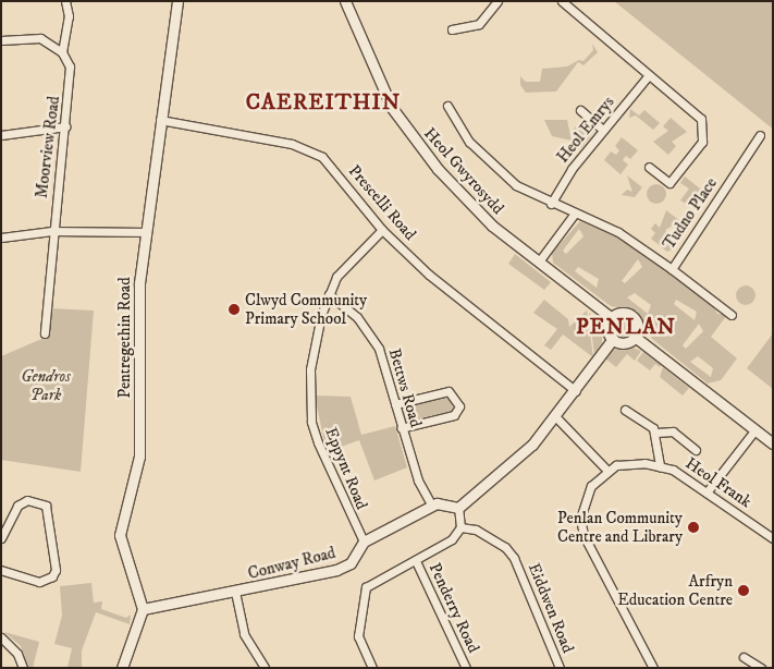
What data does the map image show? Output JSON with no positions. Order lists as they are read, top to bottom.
{
  "streets": {
    "street": [
      "Heol Emrys",
      "Moorview Road",
      "Heol Gwyrosydd",
      "Prescelli Road",
      "Tudno Place",
      "Pentregethin Road",
      "Bettws Road",
      "Eppynt Road",
      "Heol Frank",
      "Conway Road",
      "Penderry Road",
      "Eiddwen Road"
    ]
  },
  "crossings": [
    ["Heol Emrys", "Tudno Place"],
    ["Prescelli Road", "Pentregethin Road"],
    ["Prescelli Road", "Eppynt Road"],
    ["Pentregethin Road", "Conway Road"],
    ["Bettws Road", "Eppynt Road"],
    ["Bettws Road", "Conway Road"],
    ["Eppynt Road", "Conway Road"]
  ],
  "districts": ["CAEREITHIN", "PENLAN"],
  "parks": ["Gendros Park"],
  "places": ["Clwyd Community Primary School", "Penlan Community Centre and Library", "Arfryn Education Centre"]
}
